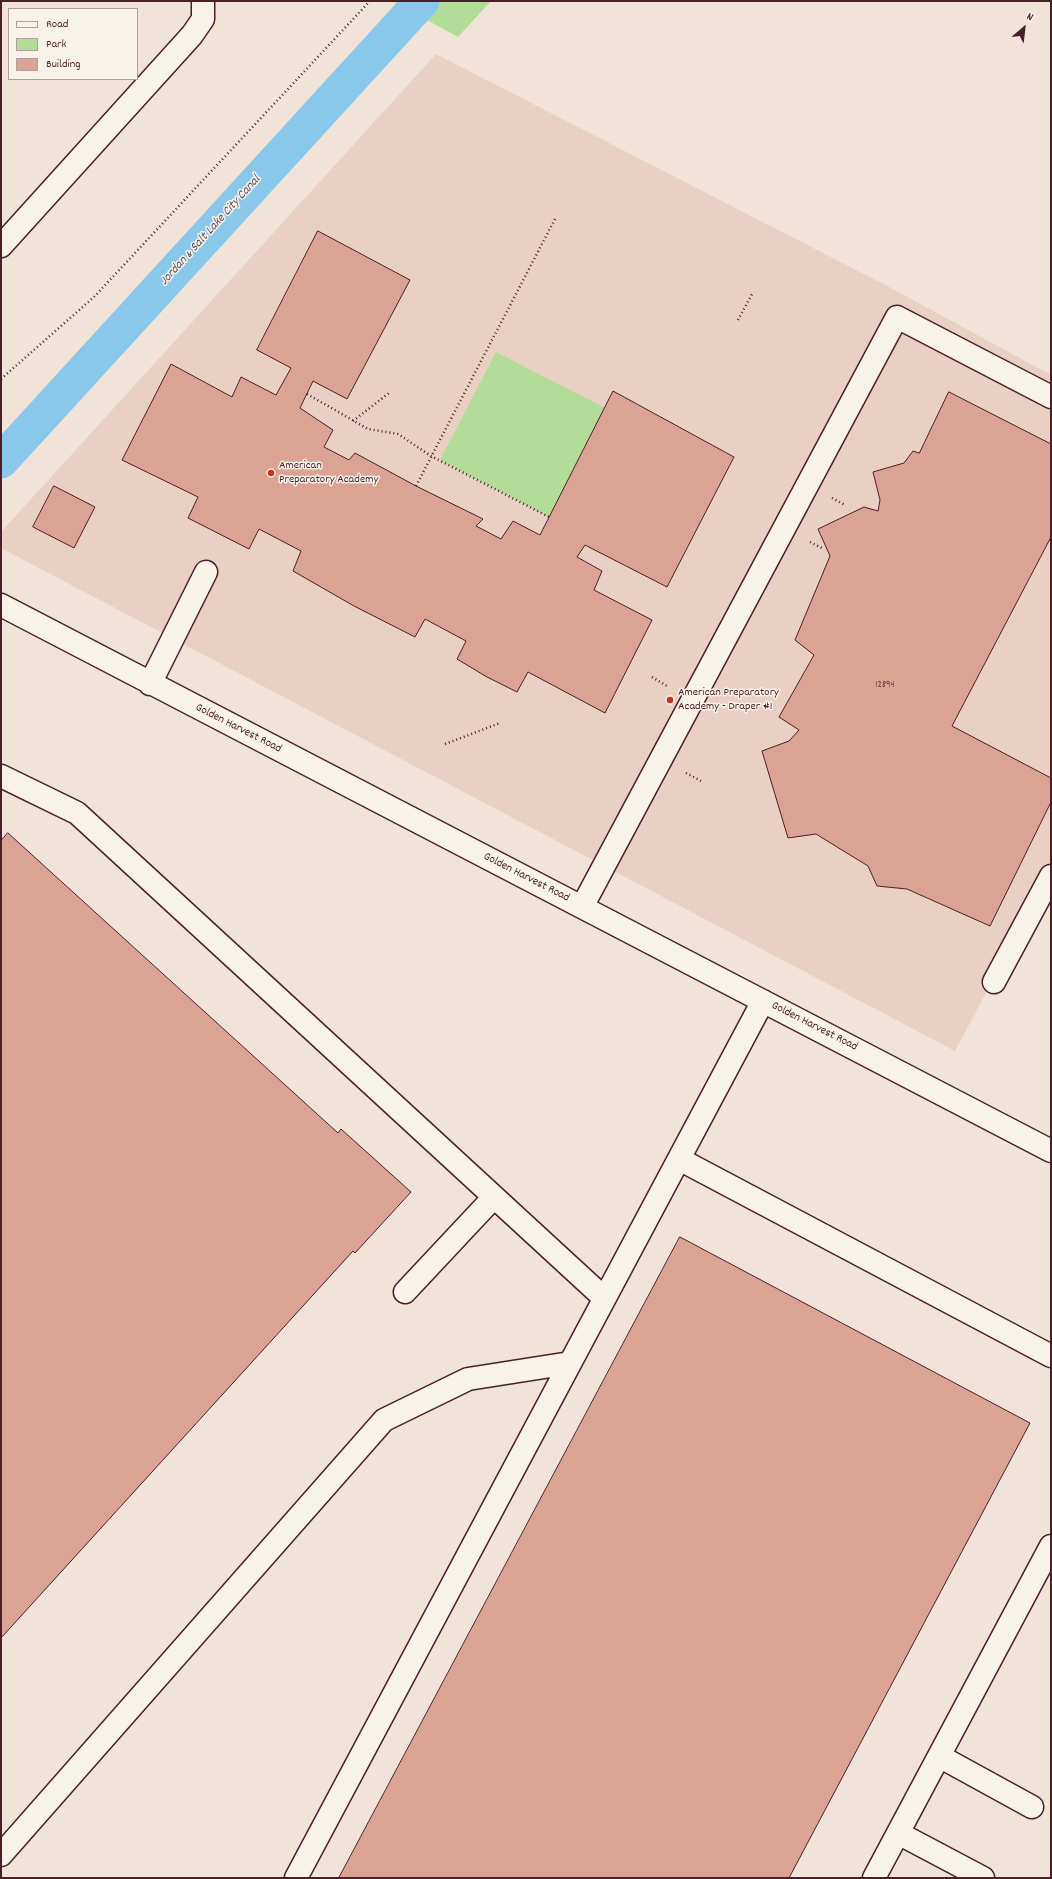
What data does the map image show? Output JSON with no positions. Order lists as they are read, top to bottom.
{
  "streets": {
    "street": ["Golden Harvest Road"]
  },
  "water": ["Jordan & Salt Lake City Canal"],
  "places": ["American Preparatory Academy", "American Preparatory Academy - Draper #1"],
  "house_numbers": ["12894"],
  "legend": ["Road", "Park", "Building"],
  "north": "top right"
}
